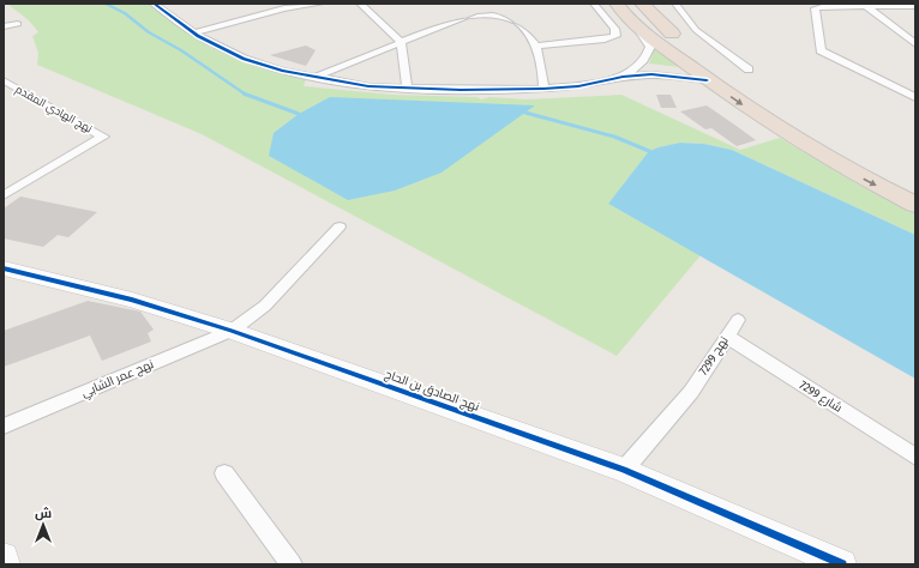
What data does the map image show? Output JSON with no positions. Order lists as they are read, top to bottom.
{
  "streets": {
    "street": [
      "نهج الهادي المقدم",
      "نهج 7299",
      "نهج عمر الشابي",
      "نهج الصادق بن الحاج",
      "شارع 7299"
    ]
  },
  "crossings": [
    ["نهج 7299", "نهج الصادق بن الحاج"],
    ["نهج 7299", "شارع 7299"],
    ["نهج عمر الشابي", "نهج الصادق بن الحاج"]
  ],
  "north": "top"
}
